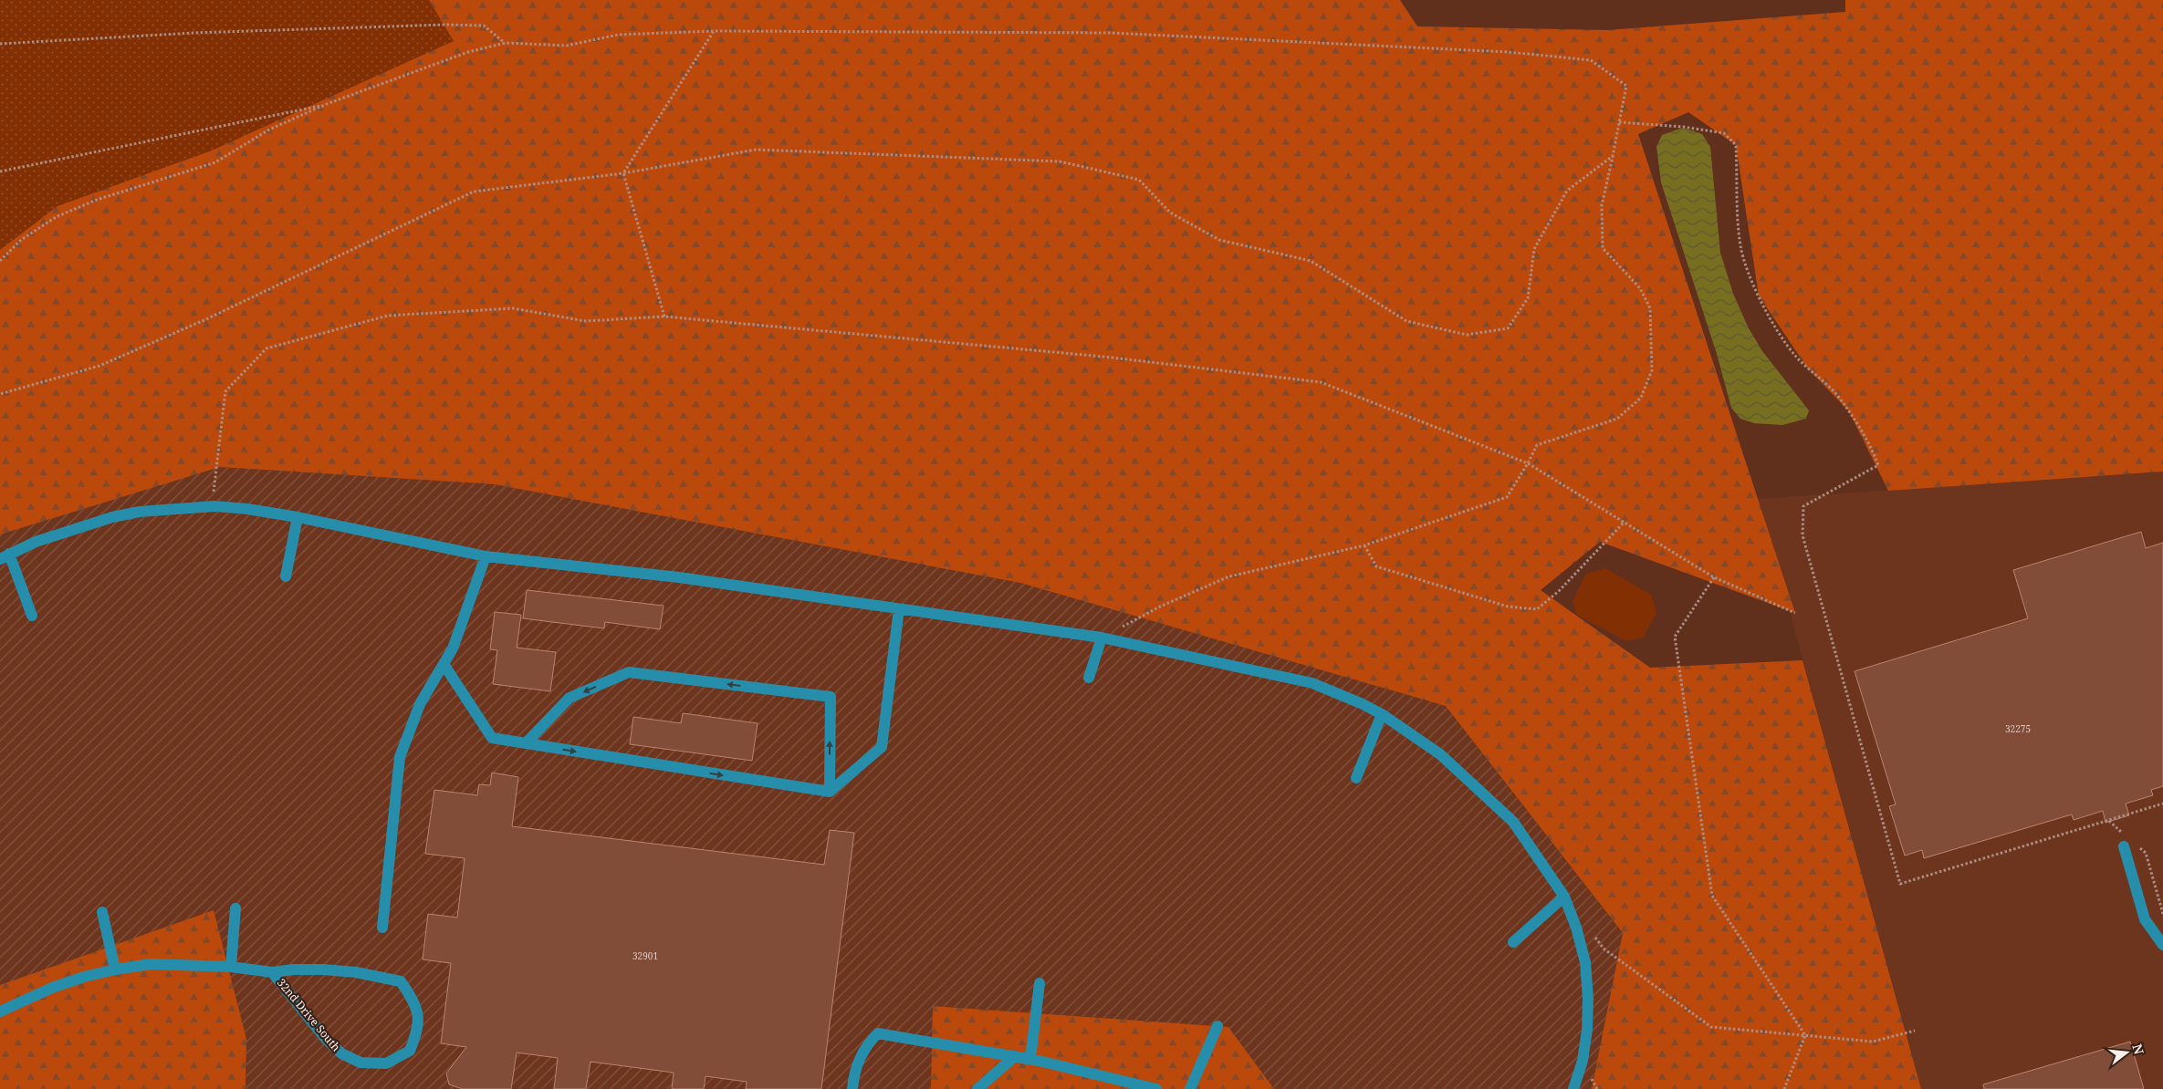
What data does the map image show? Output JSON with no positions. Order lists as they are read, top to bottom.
{
  "streets": {
    "street": ["32nd Drive South"]
  },
  "house_numbers": ["32275", "32901"],
  "north": "right"
}
